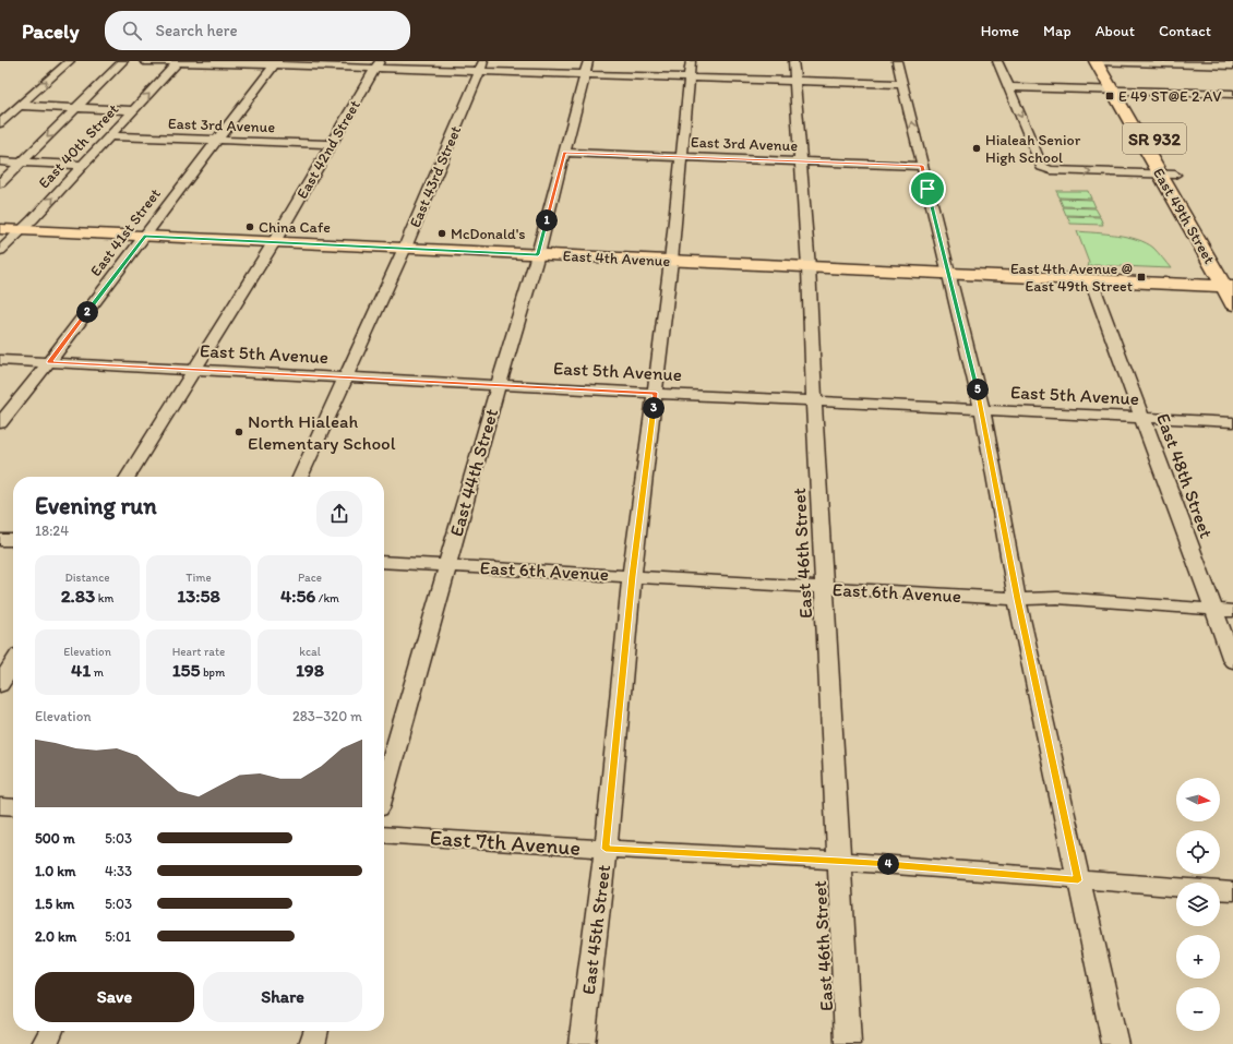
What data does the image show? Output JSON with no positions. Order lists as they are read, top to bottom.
{
  "streets": {
    "main road": ["SR 932", "East 49th Street", "East 4th Avenue"],
    "street": [
      "East 3rd Avenue",
      "East 40th Street",
      "East 42nd Street",
      "East 43rd Street",
      "East 41st Street",
      "East 5th Avenue",
      "East 44th Street",
      "East 48th Street",
      "East 46th Street",
      "East 6th Avenue",
      "East 7th Avenue",
      "East 45th Street"
    ]
  },
  "crossings": [
    ["East 3rd Avenue", "East 40th Street"],
    ["East 3rd Avenue", "East 42nd Street"],
    ["East 3rd Avenue", "East 41st Street"],
    ["East 3rd Avenue", "East 44th Street"],
    ["East 3rd Avenue", "East 46th Street"],
    ["East 3rd Avenue", "East 45th Street"],
    ["East 40th Street", "East 4th Avenue"],
    ["East 42nd Street", "East 4th Avenue"],
    ["East 42nd Street", "East 5th Avenue"],
    ["East 43rd Street", "East 4th Avenue"],
    ["East 43rd Street", "East 5th Avenue"],
    ["East 49th Street", "East 4th Avenue"],
    ["East 41st Street", "East 4th Avenue"],
    ["East 41st Street", "East 5th Avenue"],
    ["East 4th Avenue", "East 44th Street"],
    ["East 4th Avenue", "East 48th Street"],
    ["East 4th Avenue", "East 46th Street"],
    ["East 4th Avenue", "East 45th Street"],
    ["East 5th Avenue", "East 44th Street"],
    ["East 5th Avenue", "East 48th Street"],
    ["East 5th Avenue", "East 46th Street"],
    ["East 5th Avenue", "East 45th Street"],
    ["East 44th Street", "East 6th Avenue"],
    ["East 48th Street", "East 6th Avenue"],
    ["East 46th Street", "East 6th Avenue"],
    ["East 46th Street", "East 7th Avenue"],
    ["East 6th Avenue", "East 45th Street"],
    ["East 7th Avenue", "East 45th Street"]
  ],
  "places": {
    "transit": ["E 49 ST@E 2 AV", "East 4th Avenue @ East 49th Street"],
    "other": [
      "Hialeah Senior High School",
      "China Cafe",
      "McDonald's",
      "North Hialeah Elementary School"
    ]
  },
  "north": "right",
  "page": {
    "header": "Pacely",
    "search": "Search here",
    "nav": [
      "Home",
      "Map",
      "About",
      "Contact"
    ],
    "pins": [
      "1",
      "2",
      "5",
      "3",
      "4"
    ],
    "heading": ["Evening run", "18:24"],
    "stats": [
      ["Distance", "2.83 km"],
      ["Time", "13:58"],
      ["Pace", "4:56 /km"],
      ["Elevation", "41 m"],
      ["Heart rate", "155 bpm"],
      ["kcal", "198"]
    ],
    "chart": ["Elevation", "283–320 m"],
    "map_buttons": ["+", "−"],
    "list": [
      {
        "name": "500 m",
        "note": "5:03"
      },
      {
        "name": "1.0 km",
        "note": "4:33"
      },
      {
        "name": "1.5 km",
        "note": "5:03"
      },
      {
        "name": "2.0 km",
        "note": "5:01"
      }
    ],
    "buttons": ["Save", "Share"]
  }
}
